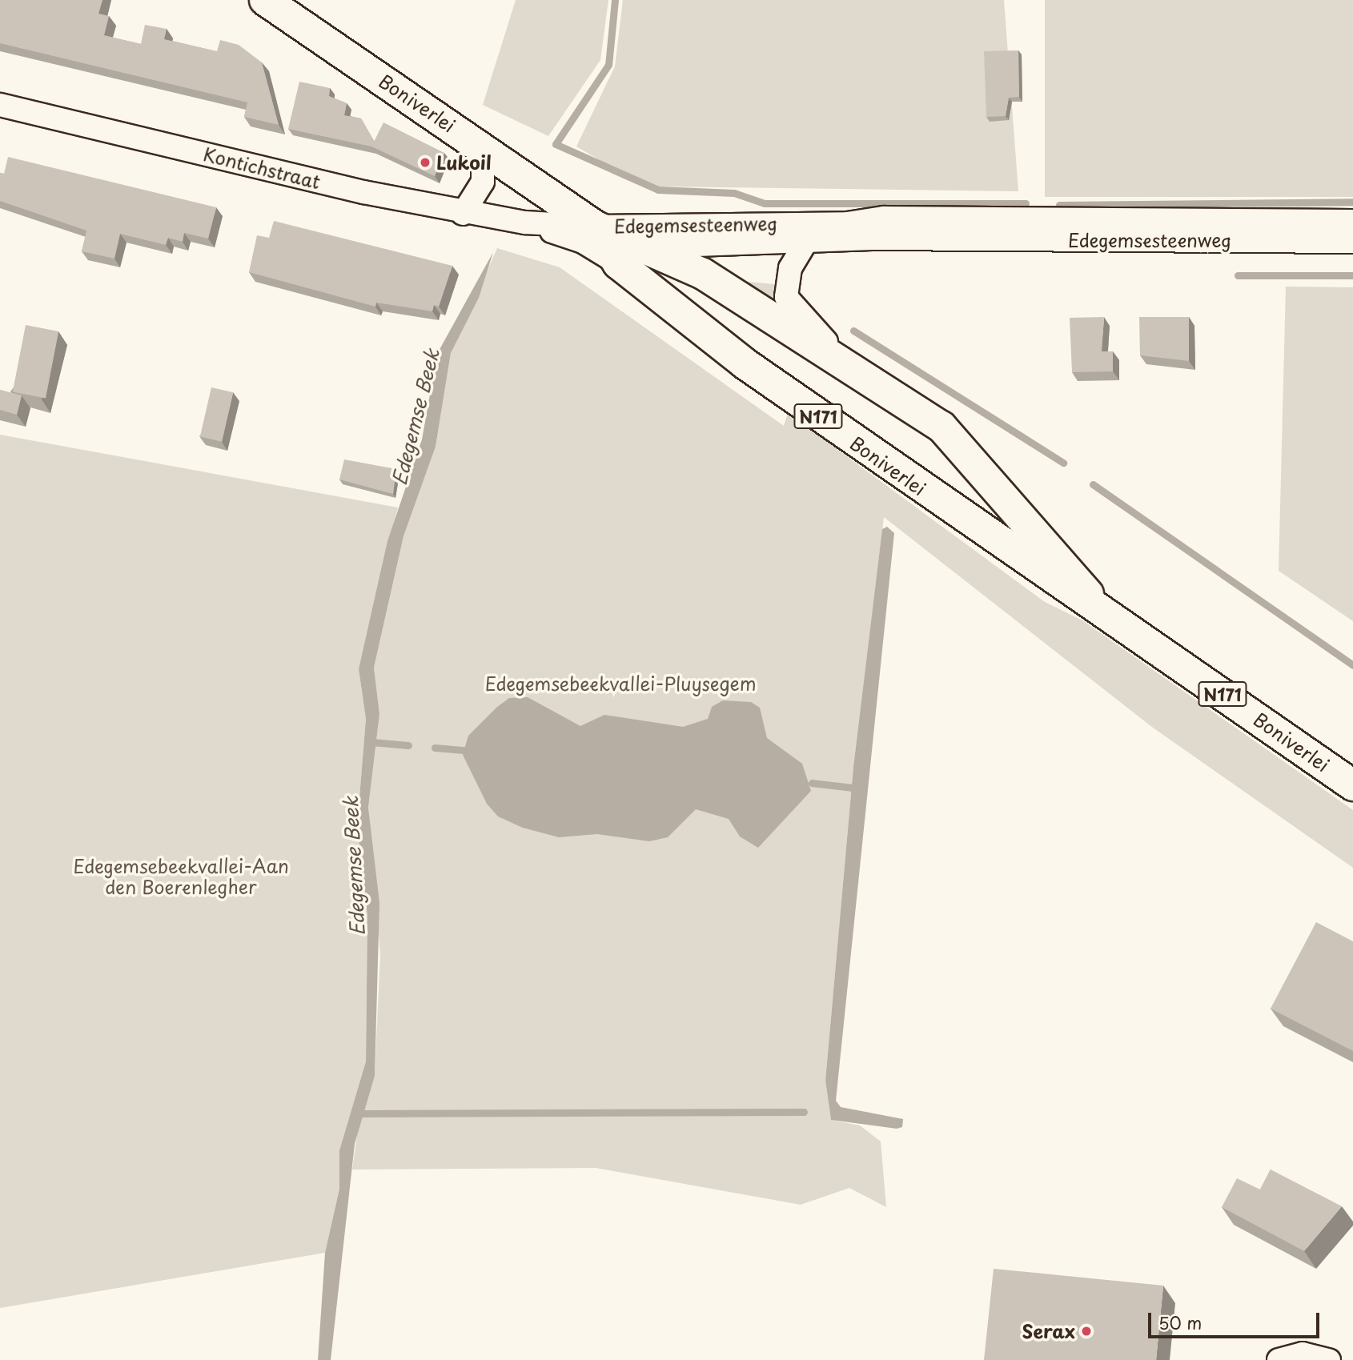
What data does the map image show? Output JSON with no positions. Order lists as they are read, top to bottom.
{
  "streets": {
    "main road": ["Boniverlei", "N171"],
    "street": ["Kontichstraat", "Edegemsesteenweg"]
  },
  "crossings": [
    ["Boniverlei", "Kontichstraat"],
    ["Boniverlei", "Edegemsesteenweg"],
    ["Kontichstraat", "Edegemsesteenweg"]
  ],
  "water": ["Edegemse Beek"],
  "parks": ["Edegemsebeekvallei-Pluysegem", "Edegemsebeekvallei-Aan den Boerenlegher"],
  "places": ["Lukoil", "Serax"],
  "scale_bar": "50 m"
}
